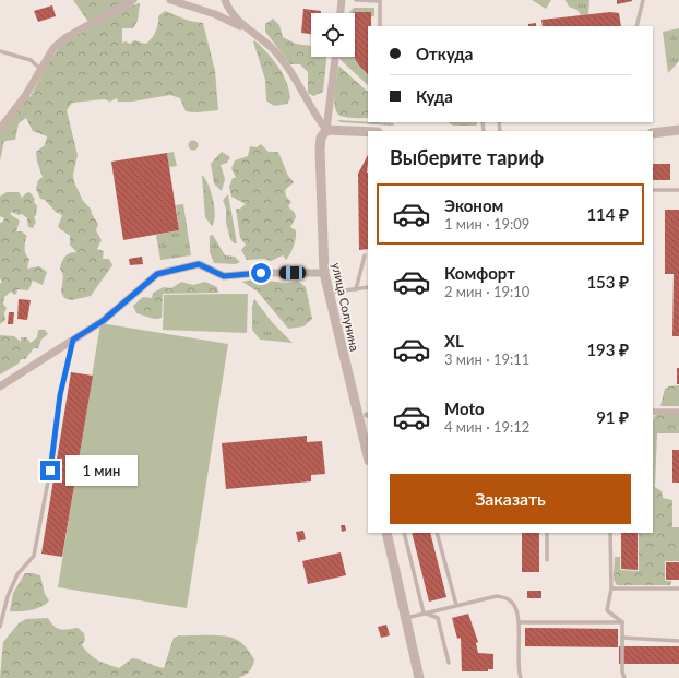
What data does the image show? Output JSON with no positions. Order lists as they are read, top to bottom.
{
  "streets": {
    "street": ["улица Солунина"]
  },
  "page": {
    "banner": ["Откуда", "Куда"],
    "heading": "Выберите тариф",
    "list": [
      {
        "name": "Эконом",
        "note": "1 мин · 19:09",
        "value": "114 ₽"
      },
      {
        "name": "Комфорт",
        "note": "2 мин · 19:10",
        "value": "153 ₽"
      },
      {
        "name": "XL",
        "note": "3 мин · 19:11",
        "value": "193 ₽"
      },
      {
        "name": "Moto",
        "note": "4 мин · 19:12",
        "value": "91 ₽"
      }
    ],
    "bubble": "1 мин",
    "buttons": "Заказать"
  }
}
